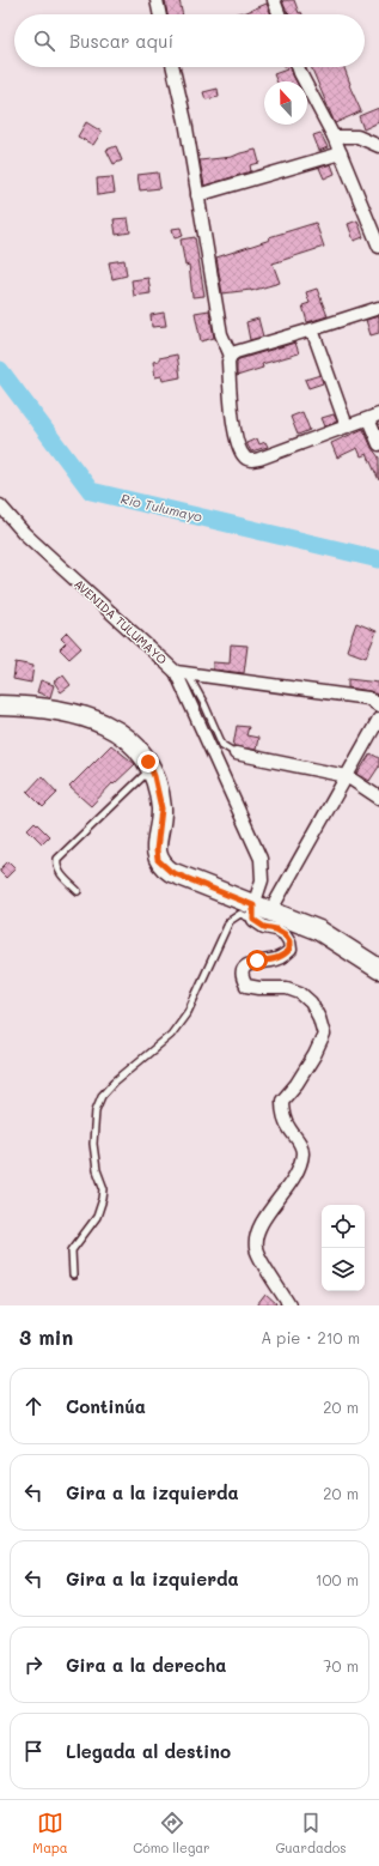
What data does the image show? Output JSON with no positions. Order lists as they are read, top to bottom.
{
  "streets": {
    "street": ["AVENIDA TULUMAYO"]
  },
  "water": ["Río Tulumayo"],
  "north": "top",
  "page": {
    "search": "Buscar aquí",
    "heading": ["3 min", "A pie · 210 m"],
    "list": [
      ["Continúa", "20 m"],
      ["Gira a la izquierda", "20 m"],
      ["Gira a la izquierda", "100 m"],
      ["Gira a la derecha", "70 m"],
      "Llegada al destino"
    ],
    "nav": ["Mapa", "Cómo llegar", "Guardados"]
  }
}
